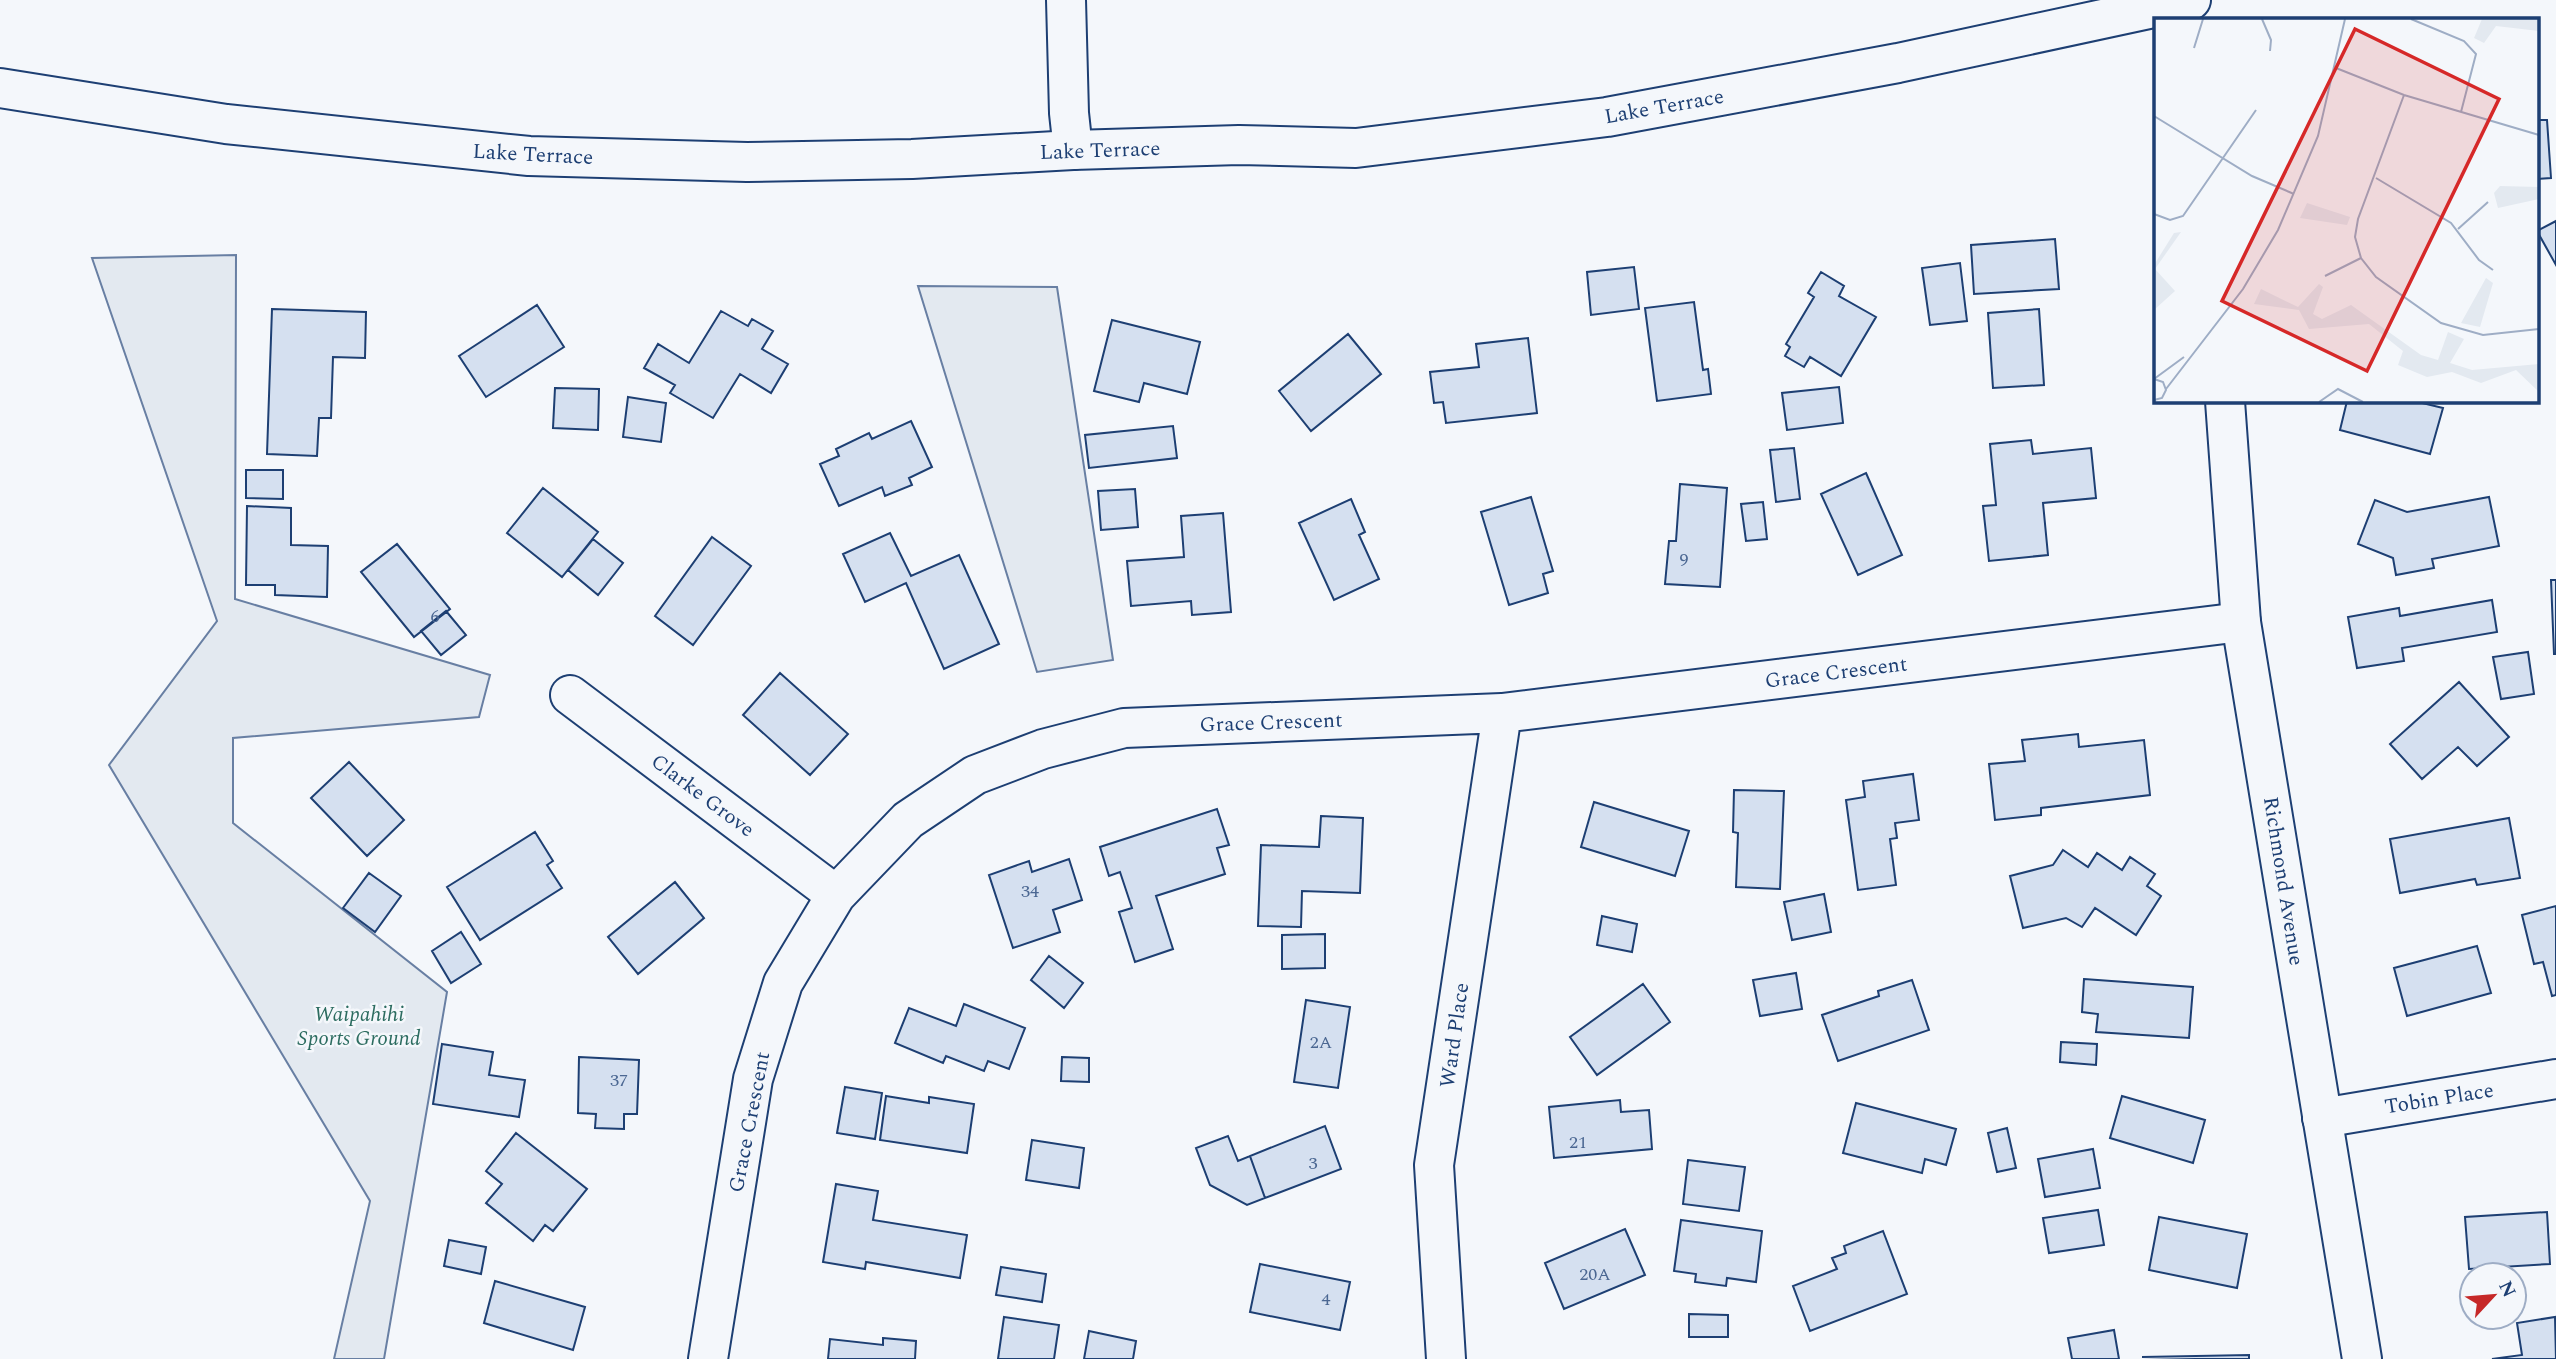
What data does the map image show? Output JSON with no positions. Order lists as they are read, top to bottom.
{
  "streets": {
    "street": [
      "Lake Terrace",
      "Grace Crescent",
      "Clarke Grove",
      "Richmond Avenue",
      "Ward Place",
      "Tobin Place"
    ]
  },
  "crossings": [
    ["Grace Crescent", "Clarke Grove"],
    ["Grace Crescent", "Richmond Avenue"],
    ["Grace Crescent", "Ward Place"],
    ["Richmond Avenue", "Tobin Place"]
  ],
  "parks": ["Waipahihi Sports Ground"],
  "house_numbers": [
    "9",
    "6",
    "34",
    "2A",
    "37",
    "21",
    "3",
    "20A",
    "4"
  ],
  "north": "top right"
}
